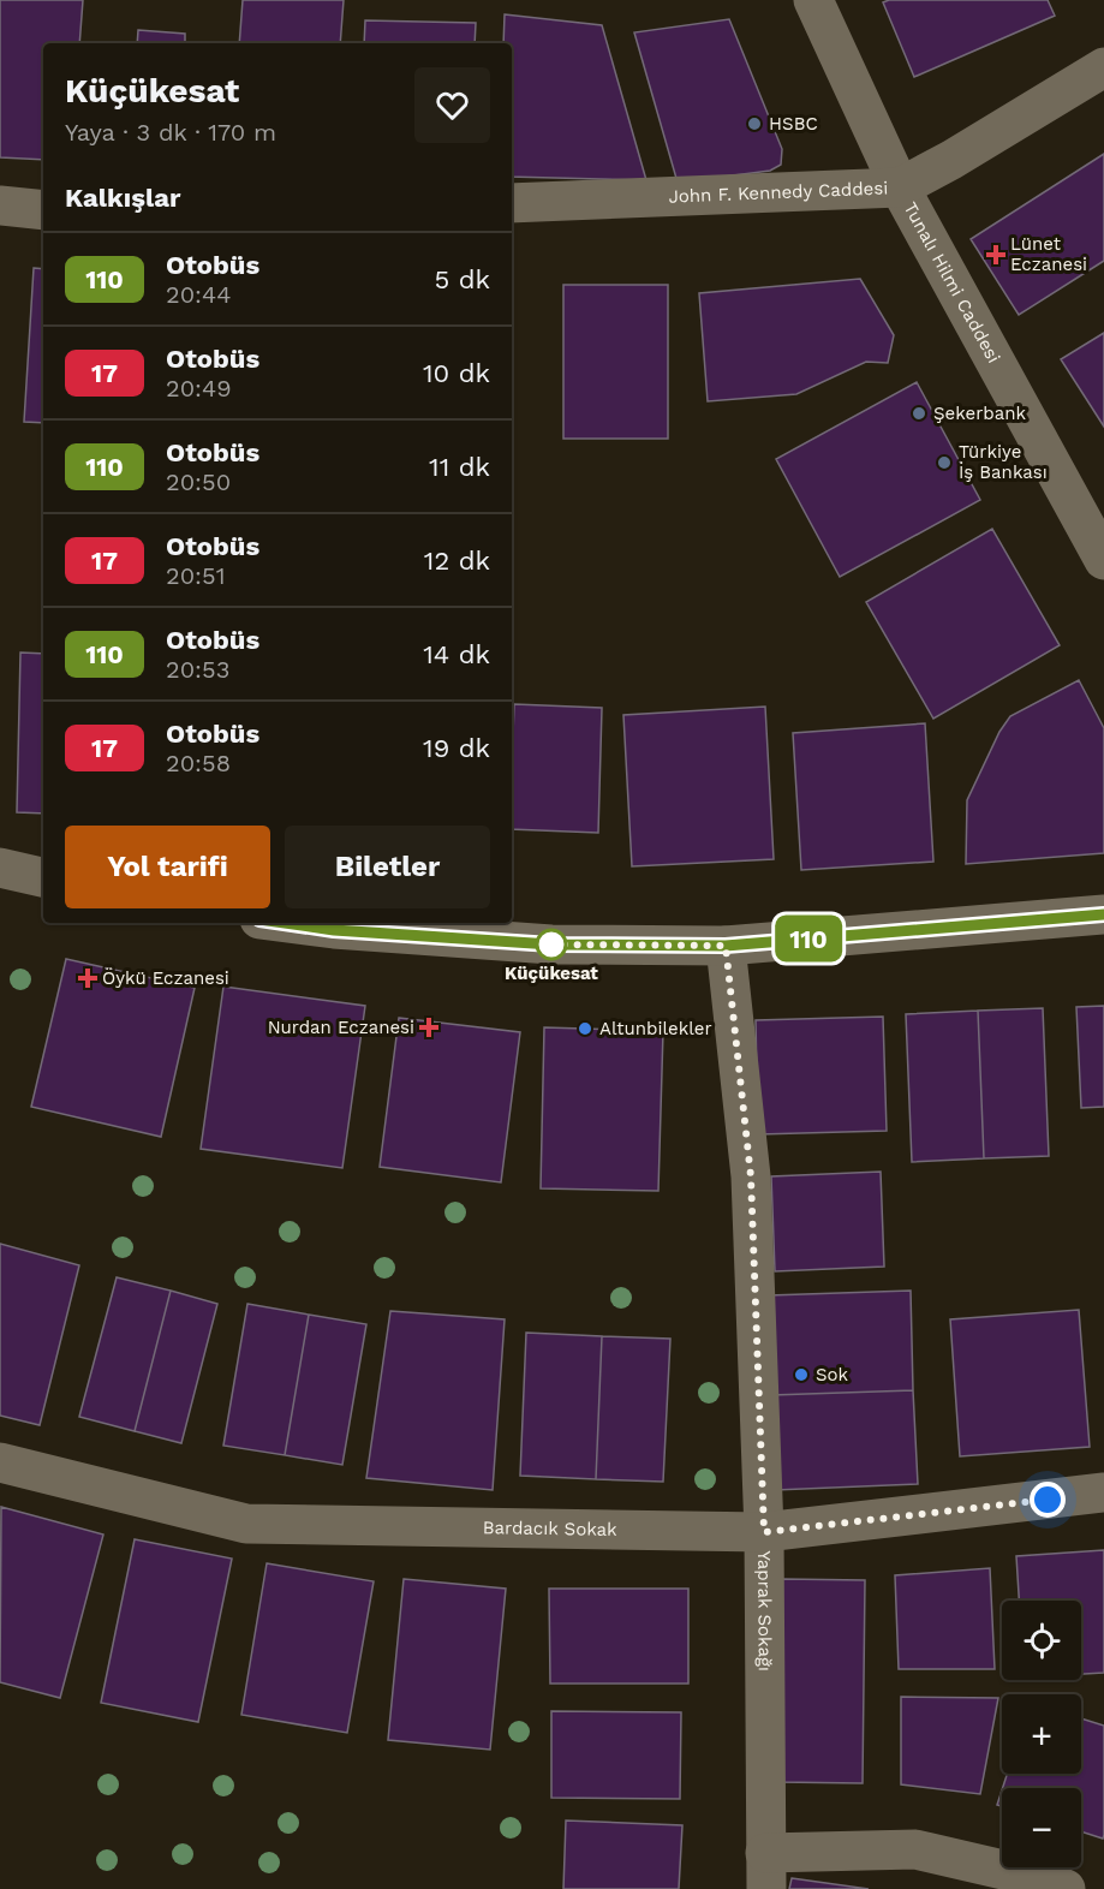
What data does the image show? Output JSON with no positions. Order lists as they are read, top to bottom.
{
  "streets": {
    "street": [
      "John F. Kennedy Caddesi",
      "Tunalı Hilmi Caddesi",
      "Bardacık Sokak",
      "Yaprak Sokağı"
    ]
  },
  "crossings": [
    ["John F. Kennedy Caddesi", "Tunalı Hilmi Caddesi"],
    ["Bardacık Sokak", "Yaprak Sokağı"]
  ],
  "places": {
    "other": [
      "HSBC",
      "Şekerbank",
      "Türkiye İş Bankası",
      "Küçükesat",
      "Altunbilekler",
      "Sok"
    ],
    "health": ["Lünet Eczanesi", "Öykü Eczanesi", "Nurdan Eczanesi"]
  },
  "lines": ["bus line 110"],
  "page": {
    "on_map": "110",
    "heading": [
      ["Küçükesat", "Yaya · 3 dk · 170 m"],
      "Kalkışlar"
    ],
    "list": [
      {
        "mark": "110",
        "name": "Otobüs",
        "note": "20:44",
        "value": "5 dk"
      },
      {
        "mark": "17",
        "name": "Otobüs",
        "note": "20:49",
        "value": "10 dk"
      },
      {
        "mark": "110",
        "name": "Otobüs",
        "note": "20:50",
        "value": "11 dk"
      },
      {
        "mark": "17",
        "name": "Otobüs",
        "note": "20:51",
        "value": "12 dk"
      },
      {
        "mark": "110",
        "name": "Otobüs",
        "note": "20:53",
        "value": "14 dk"
      },
      {
        "mark": "17",
        "name": "Otobüs",
        "note": "20:58",
        "value": "19 dk"
      }
    ],
    "buttons": ["Yol tarifi", "Biletler"],
    "map_buttons": ["+", "−"]
  }
}
